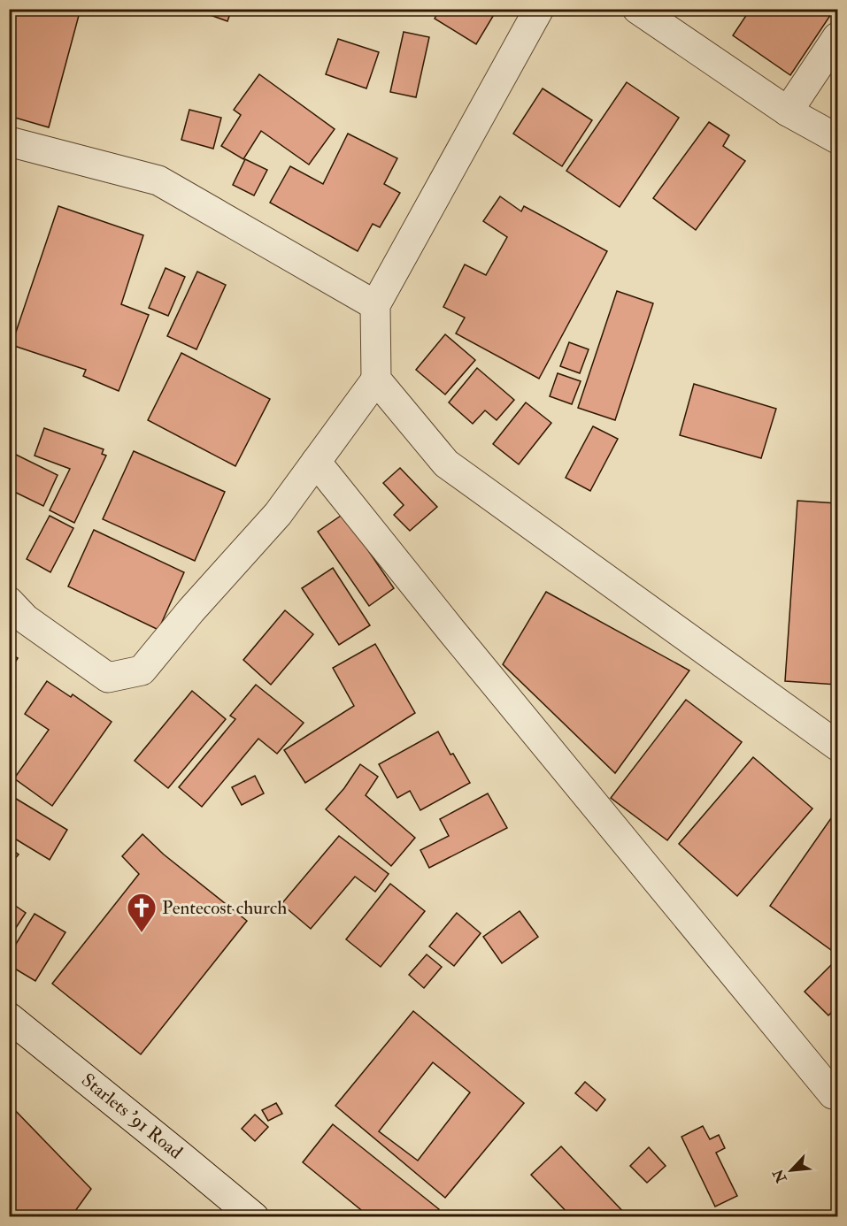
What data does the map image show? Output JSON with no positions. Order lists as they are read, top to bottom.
{
  "streets": {
    "street": ["Starlets '91 Road"]
  },
  "places": {
    "church": ["Pentecost church"]
  },
  "north": "bottom left"
}
